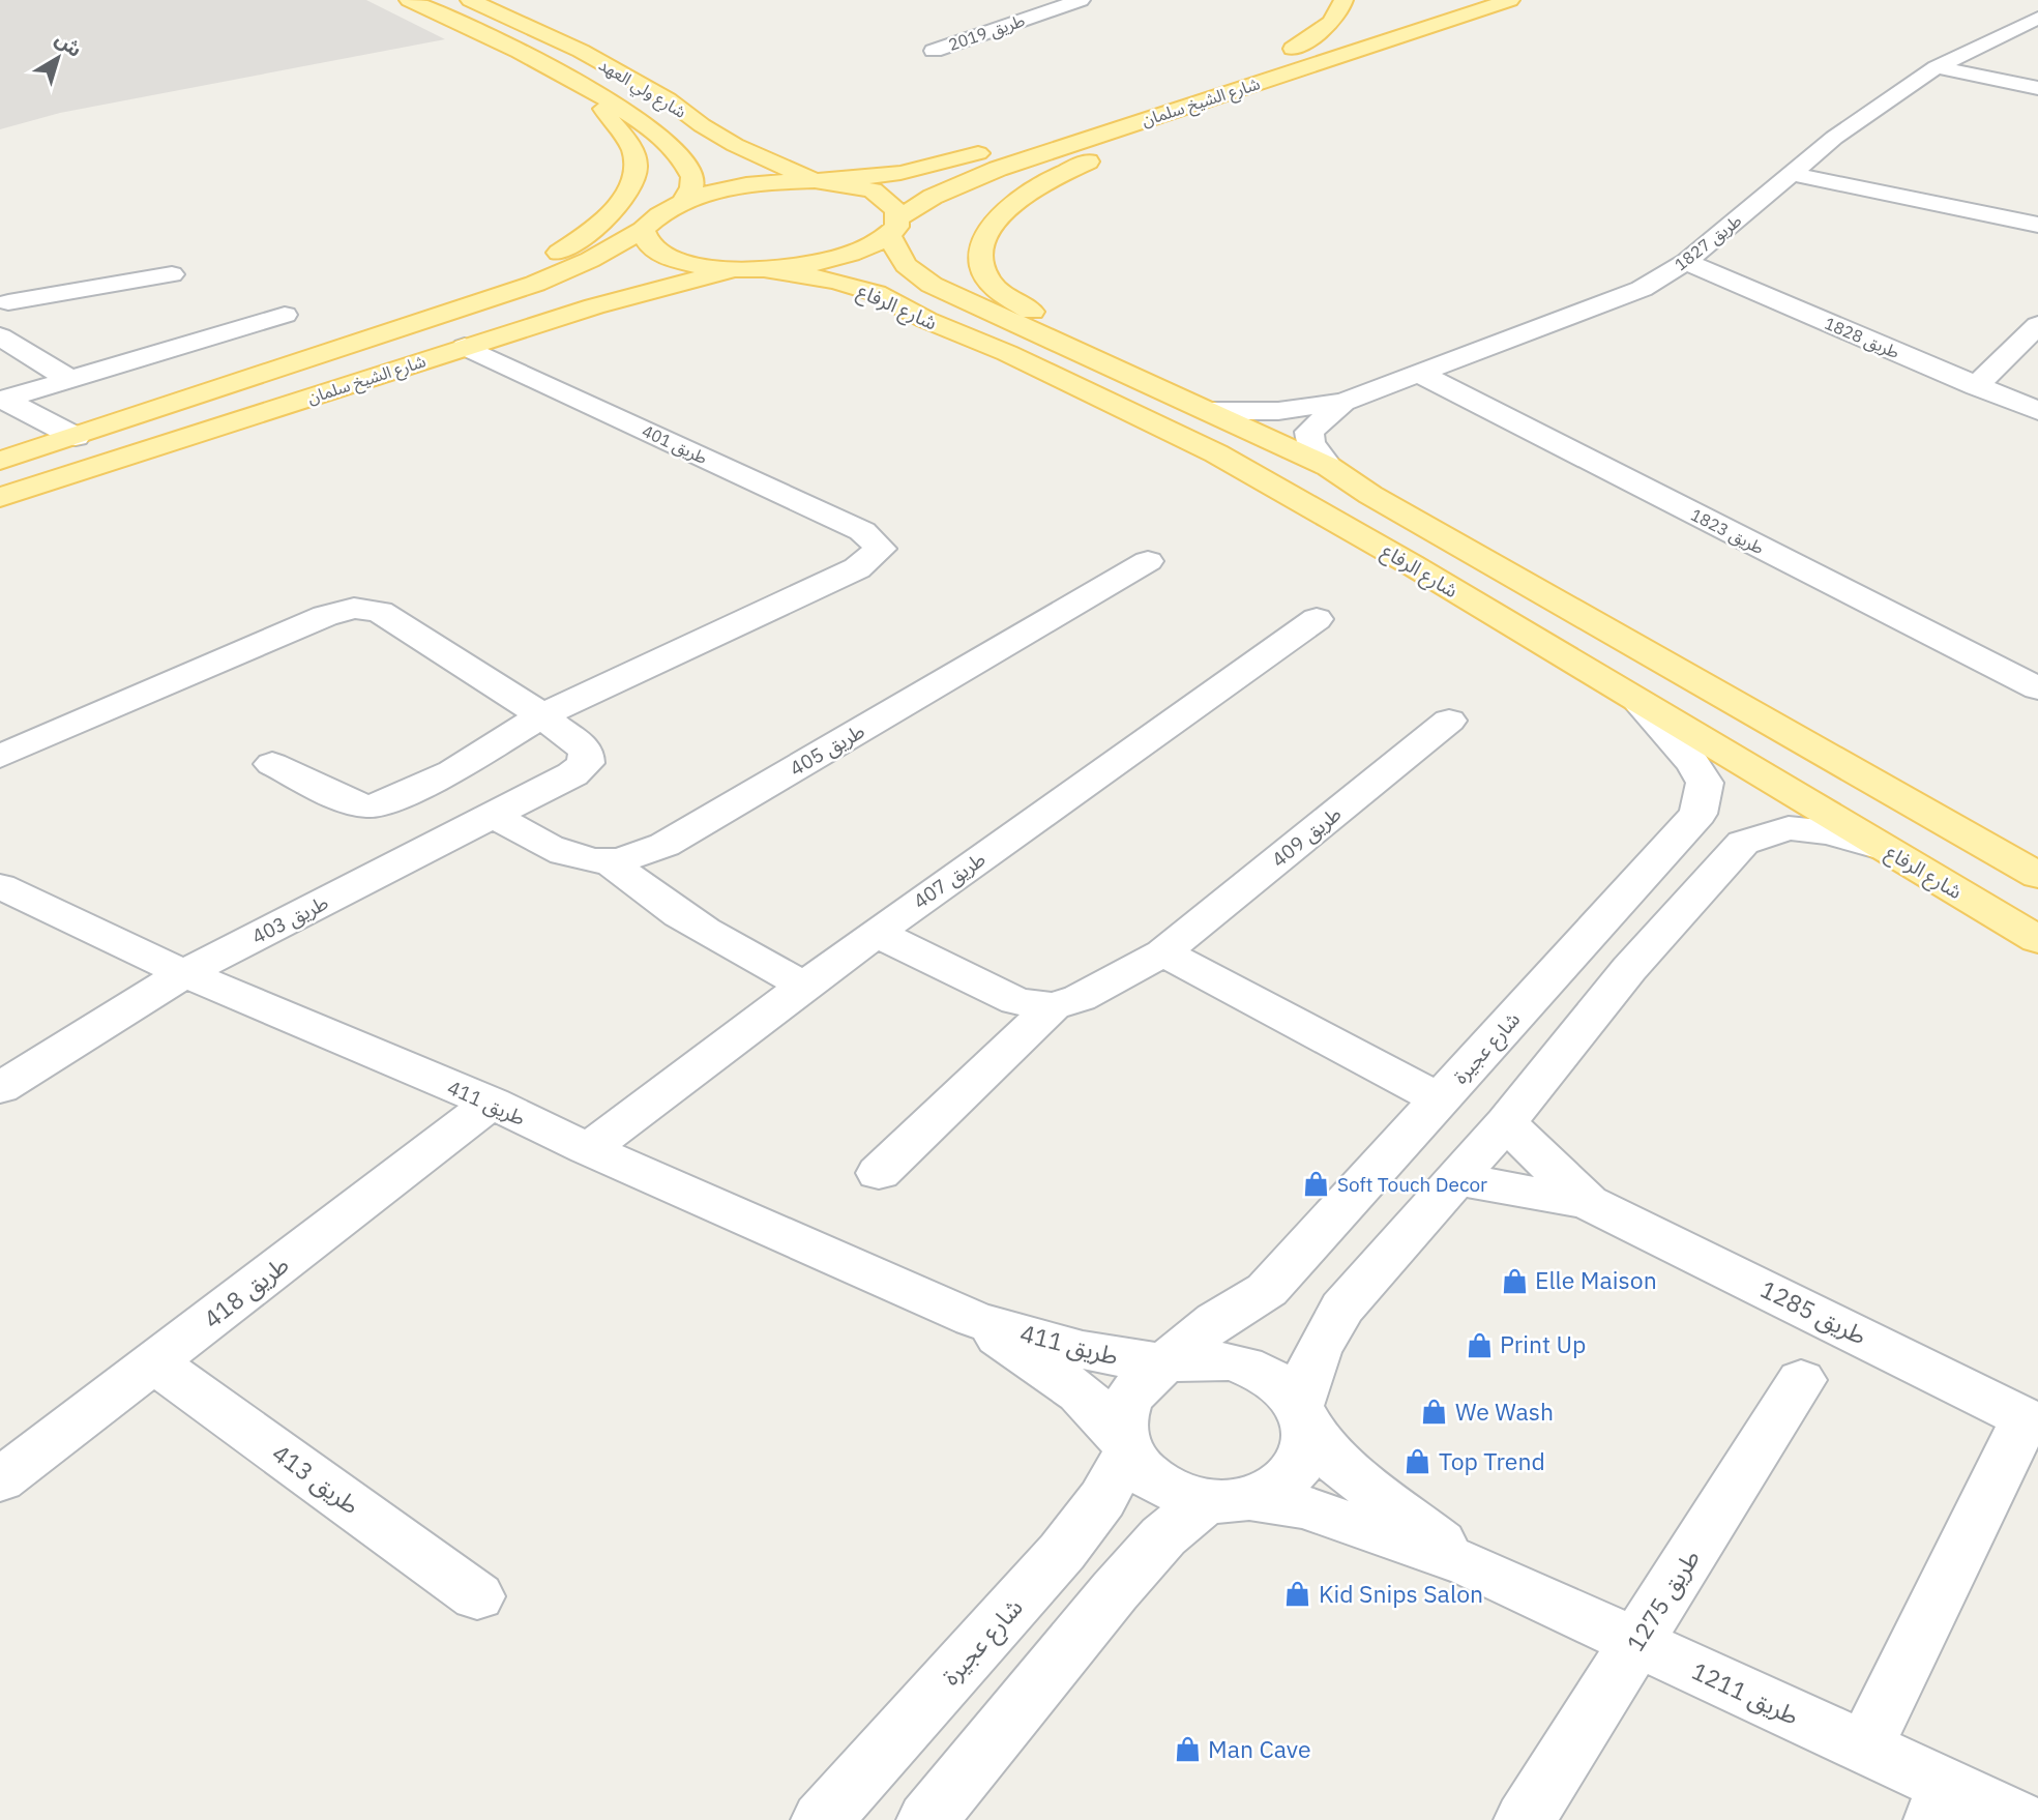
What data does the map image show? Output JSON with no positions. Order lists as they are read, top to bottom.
{
  "streets": {
    "main road": ["شارع ولي العهد", "شارع الشيخ سلمان", "شارع الرفاع"],
    "street": [
      "طريق 2019",
      "طريق 1827",
      "طريق 1828",
      "طريق 401",
      "طريق 1823",
      "طريق 405",
      "طريق 409",
      "طريق 407",
      "طريق 403",
      "شارع عجيرة",
      "طريق 411",
      "طريق 418",
      "طريق 1285",
      "طريق 413",
      "طريق 1275",
      "طريق 1211"
    ]
  },
  "crossings": [
    ["شارع ولي العهد", "شارع الشيخ سلمان"],
    ["شارع ولي العهد", "شارع الرفاع"],
    ["شارع الشيخ سلمان", "شارع الرفاع"],
    ["شارع الشيخ سلمان", "طريق 401"],
    ["طريق 1827", "شارع الرفاع"],
    ["طريق 1827", "طريق 1828"],
    ["طريق 1827", "طريق 1823"],
    ["شارع الرفاع", "شارع عجيرة"],
    ["طريق 401", "طريق 403"],
    ["طريق 405", "طريق 403"],
    ["طريق 409", "طريق 407"],
    ["طريق 407", "طريق 411"],
    ["طريق 403", "طريق 411"],
    ["شارع عجيرة", "طريق 411"],
    ["شارع عجيرة", "طريق 1211"],
    ["طريق 411", "طريق 418"],
    ["طريق 411", "طريق 1211"],
    ["طريق 418", "طريق 413"],
    ["طريق 1275", "طريق 1211"]
  ],
  "places": {
    "shop": [
      "Soft Touch Decor",
      "Elle Maison",
      "Print Up",
      "We Wash",
      "Top Trend",
      "Kid Snips Salon",
      "Man Cave"
    ]
  },
  "north": "top right"
}
